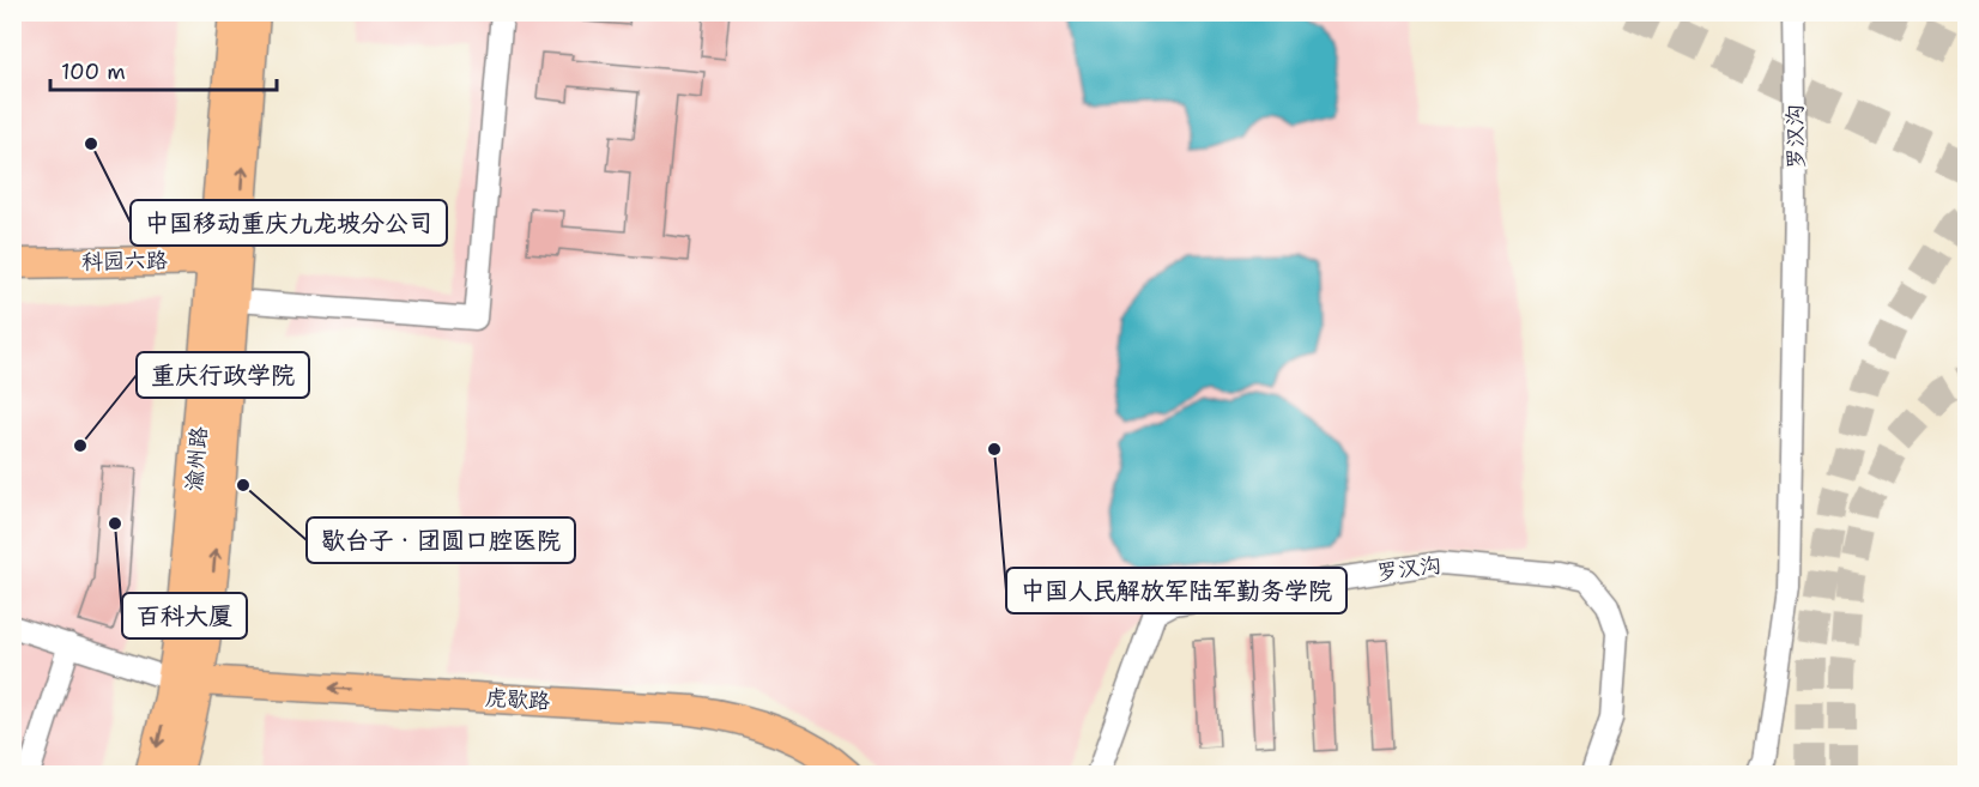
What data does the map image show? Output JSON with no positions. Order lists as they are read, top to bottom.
{
  "streets": {
    "main road": ["科园六路", "渝州路", "虎歇路"],
    "street": ["罗汉沟"]
  },
  "crossings": [
    ["科园六路", "渝州路"],
    ["渝州路", "虎歇路"]
  ],
  "places": [
    "中国移动重庆九龙坡分公司",
    "重庆行政学院",
    "中国人民解放军陆军勤务学院",
    "歇台子‧团圆口腔医院",
    "百科大厦"
  ],
  "scale_bar": "100 m"
}
